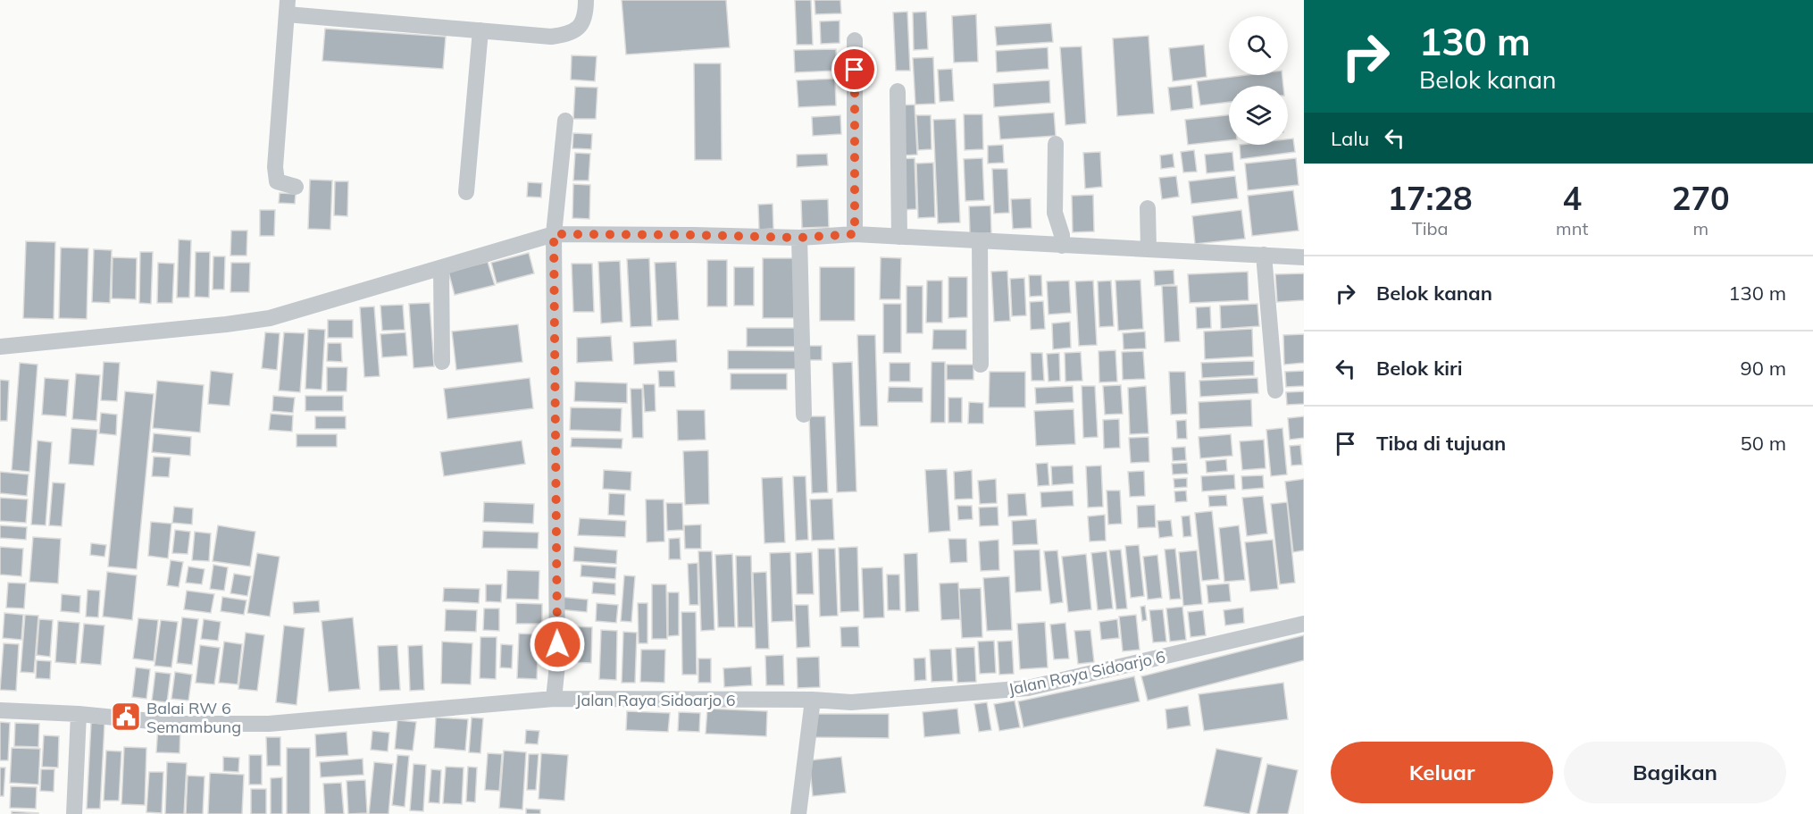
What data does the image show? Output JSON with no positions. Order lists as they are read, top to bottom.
{
  "streets": {
    "street": ["Jalan Raya Sidoarjo 6"]
  },
  "places": {
    "public building": ["Balai RW 6 Semambung"]
  },
  "page": {
    "turn": ["130 m", "Belok kanan"],
    "then": "Lalu",
    "eta": [
      "17:28",
      "Tiba",
      "4",
      "mnt",
      "270",
      "m"
    ],
    "list": [
      {
        "name": "Belok kanan",
        "value": "130 m"
      },
      {
        "name": "Belok kiri",
        "value": "90 m"
      },
      {
        "name": "Tiba di tujuan",
        "value": "50 m"
      }
    ],
    "buttons": ["Keluar", "Bagikan"]
  }
}
